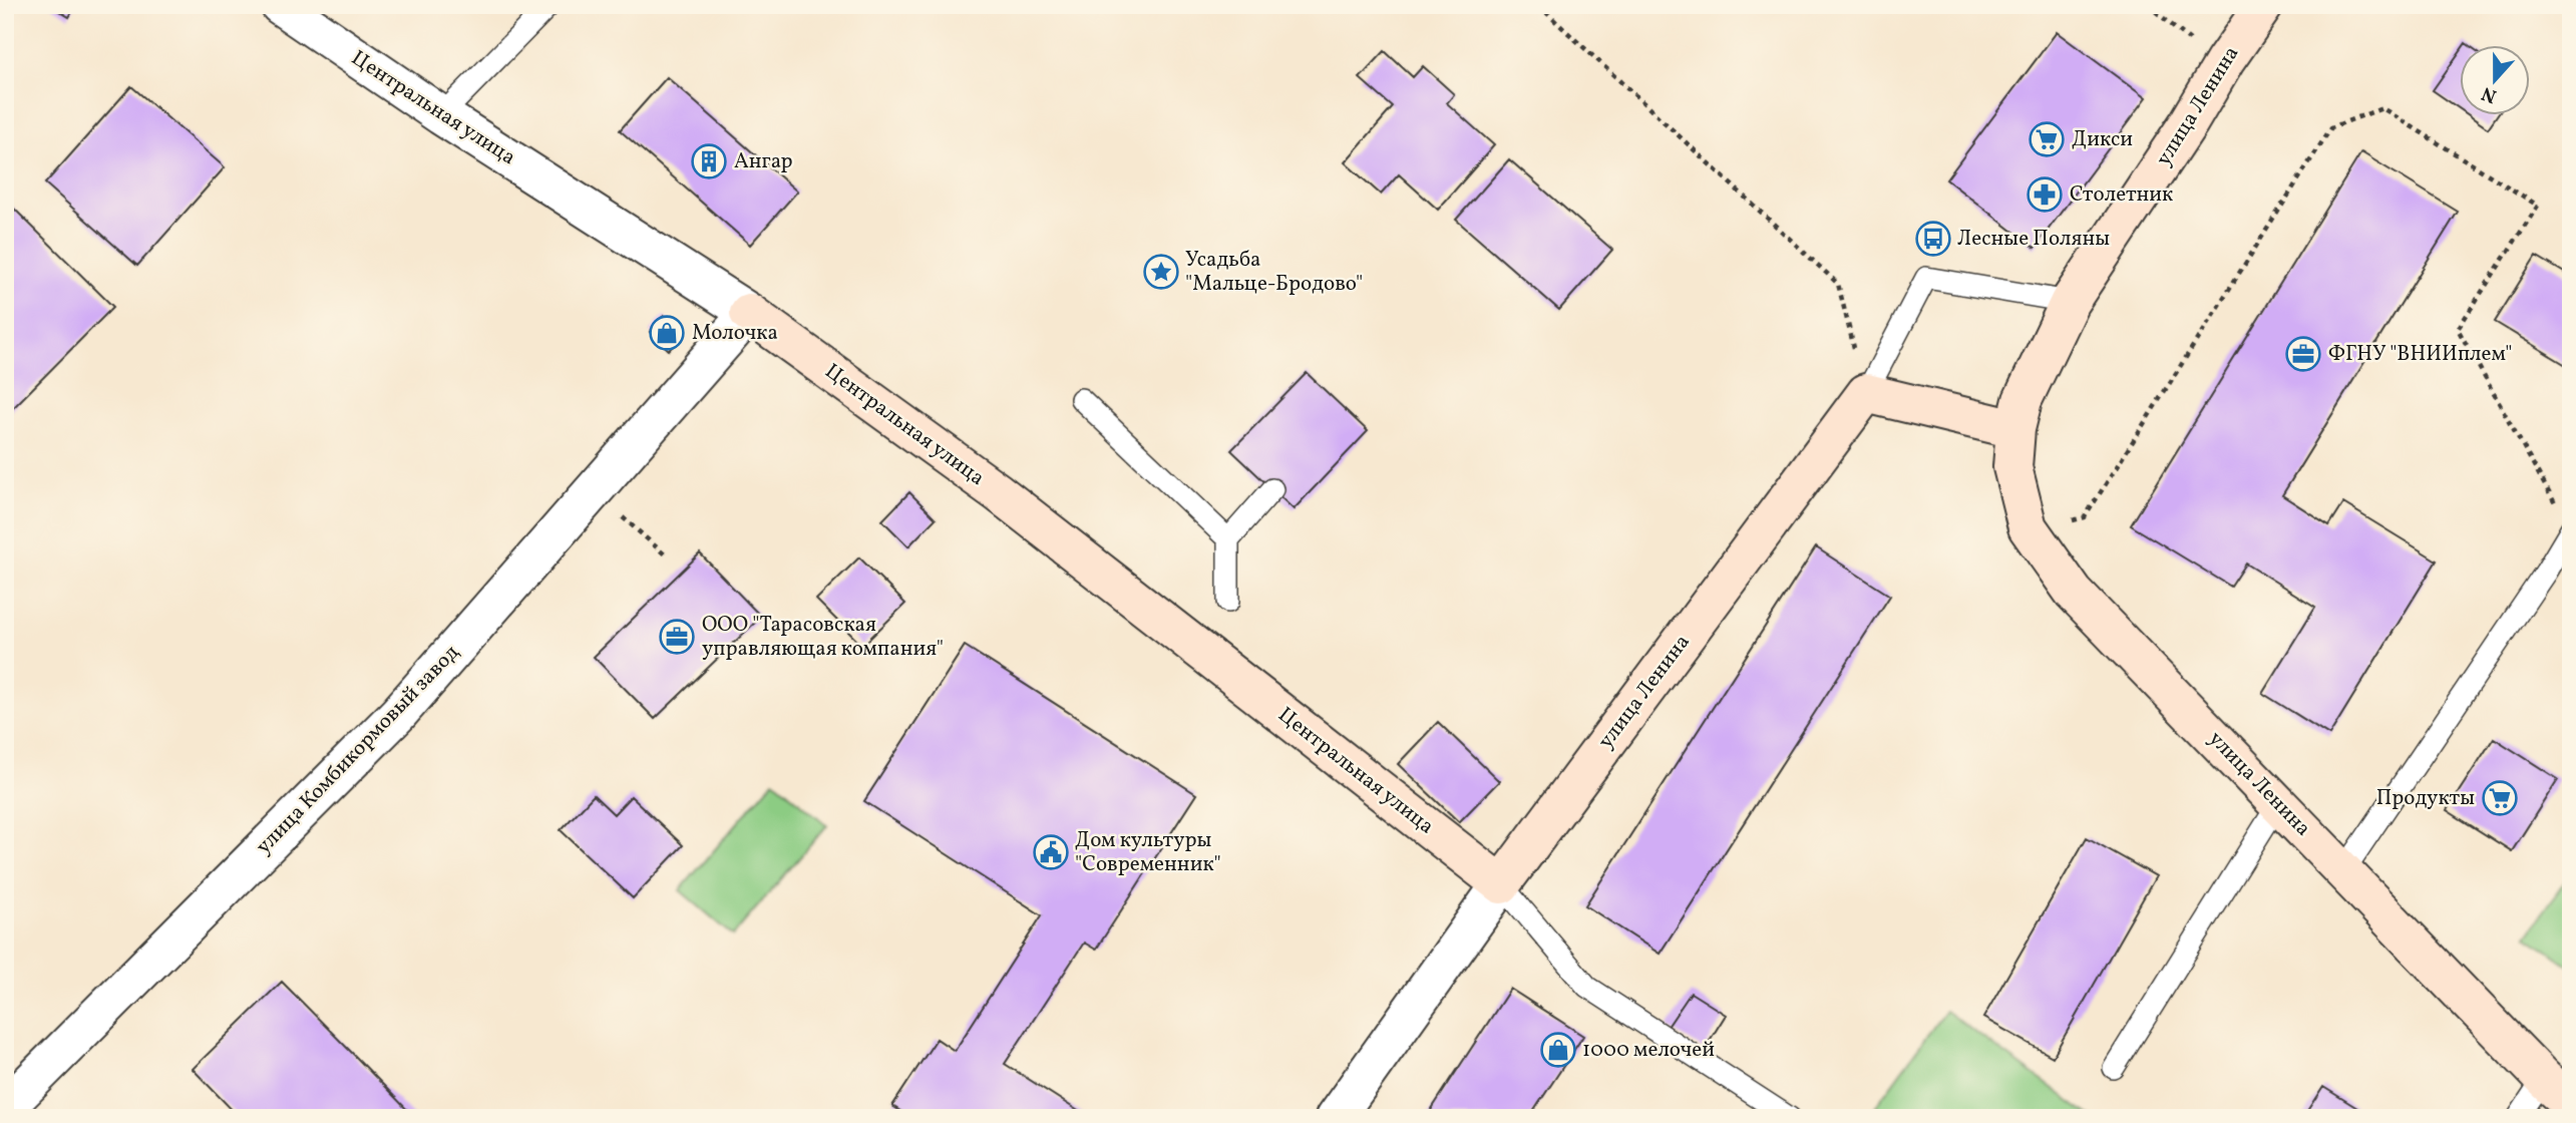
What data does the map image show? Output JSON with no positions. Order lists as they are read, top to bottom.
{
  "streets": {
    "street": ["улица Ленина", "Центральная улица", "улица Комбикормовый завод"]
  },
  "crossings": [
    ["улица Ленина", "Центральная улица"],
    ["Центральная улица", "улица Комбикормовый завод"]
  ],
  "places": {
    "supermarket": ["Дикси", "Продукты"],
    "building": ["Ангар"],
    "pharmacy": ["Столетник"],
    "bus stop": ["Лесные Поляны"],
    "place": ["Усадьба \"Мальце-Бродово\""],
    "shop": ["Молочка", "1000 мелочей"],
    "office": ["ФГНУ \"ВНИИплем\"", "ООО \"Тарасовская управляющая компания\""],
    "public building": ["Дом культуры \"Современник\""]
  },
  "north": "bottom"
}
